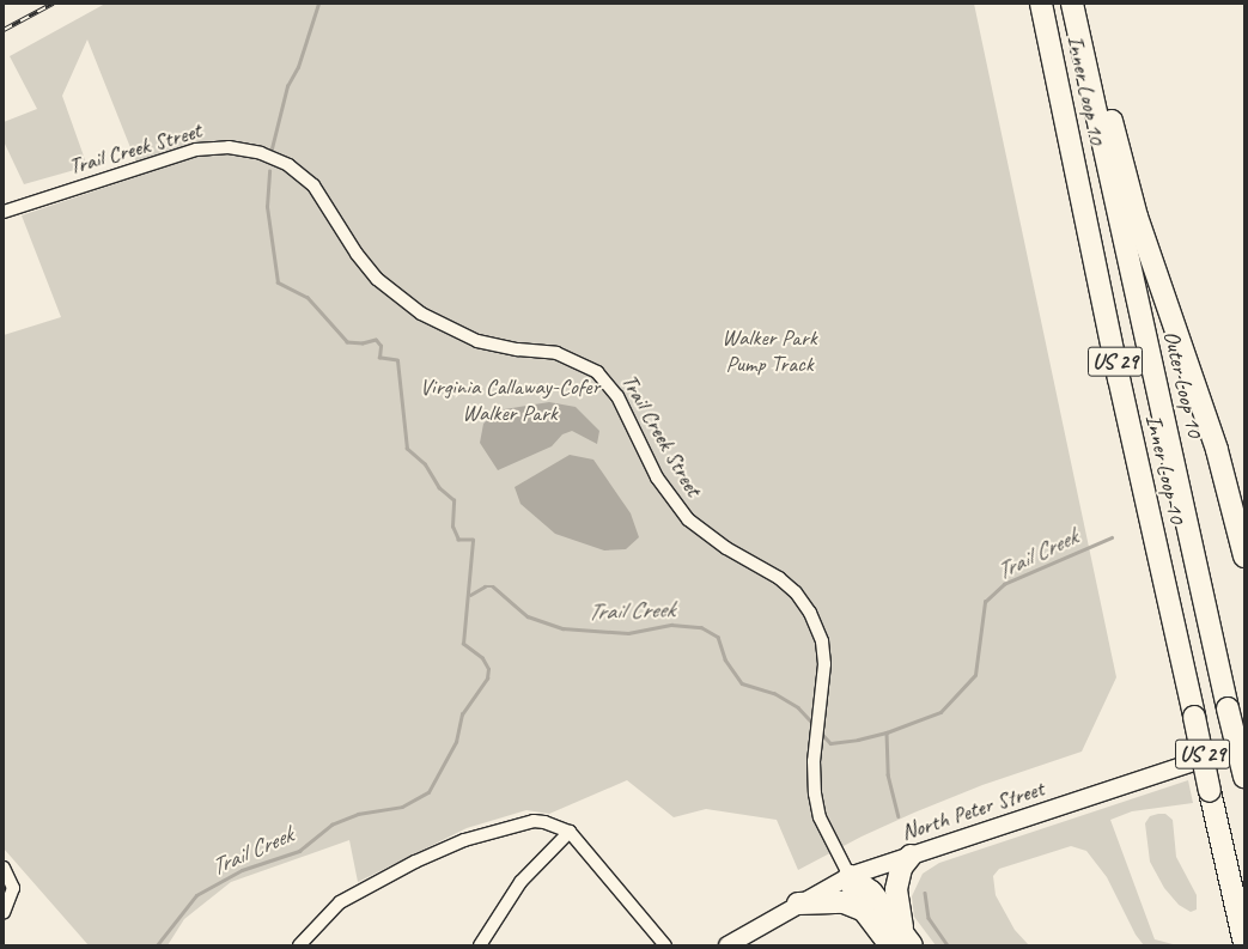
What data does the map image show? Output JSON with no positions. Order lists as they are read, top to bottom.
{
  "streets": {
    "highway": ["Inner Loop 10", "US 29", "Outer Loop 10"],
    "street": ["Trail Creek Street", "North Peter Street"]
  },
  "crossings": [
    ["Trail Creek Street", "North Peter Street"]
  ],
  "water": ["Trail Creek"],
  "parks": ["Walker Park Pump Track", "Virginia Callaway-Cofer Walker Park"]
}
